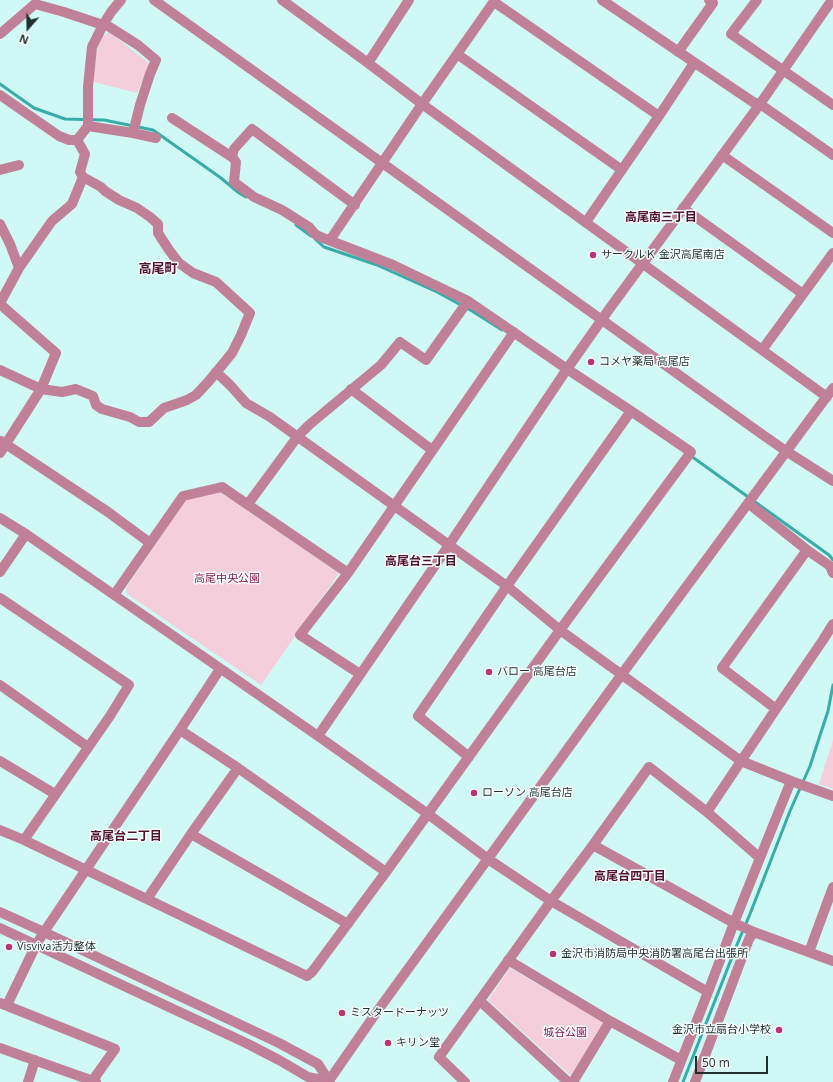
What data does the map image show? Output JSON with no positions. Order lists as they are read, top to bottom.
{
  "districts": [
    "高尾南三丁目",
    "高尾町",
    "高尾台三丁目",
    "高尾台二丁目",
    "高尾台四丁目"
  ],
  "parks": ["高尾中央公園", "城谷公園"],
  "places": [
    "サークルＫ 金沢高尾南店",
    "コメヤ薬局 高尾店",
    "バロー 高尾台店",
    "ローソン 高尾台店",
    "Visviva活力整体",
    "金沢市消防局中央消防署高尾台出張所",
    "ミスタードーナッツ",
    "金沢市立扇台小学校",
    "キリン堂"
  ],
  "scale_bar": "50 m",
  "north": "bottom"
}
